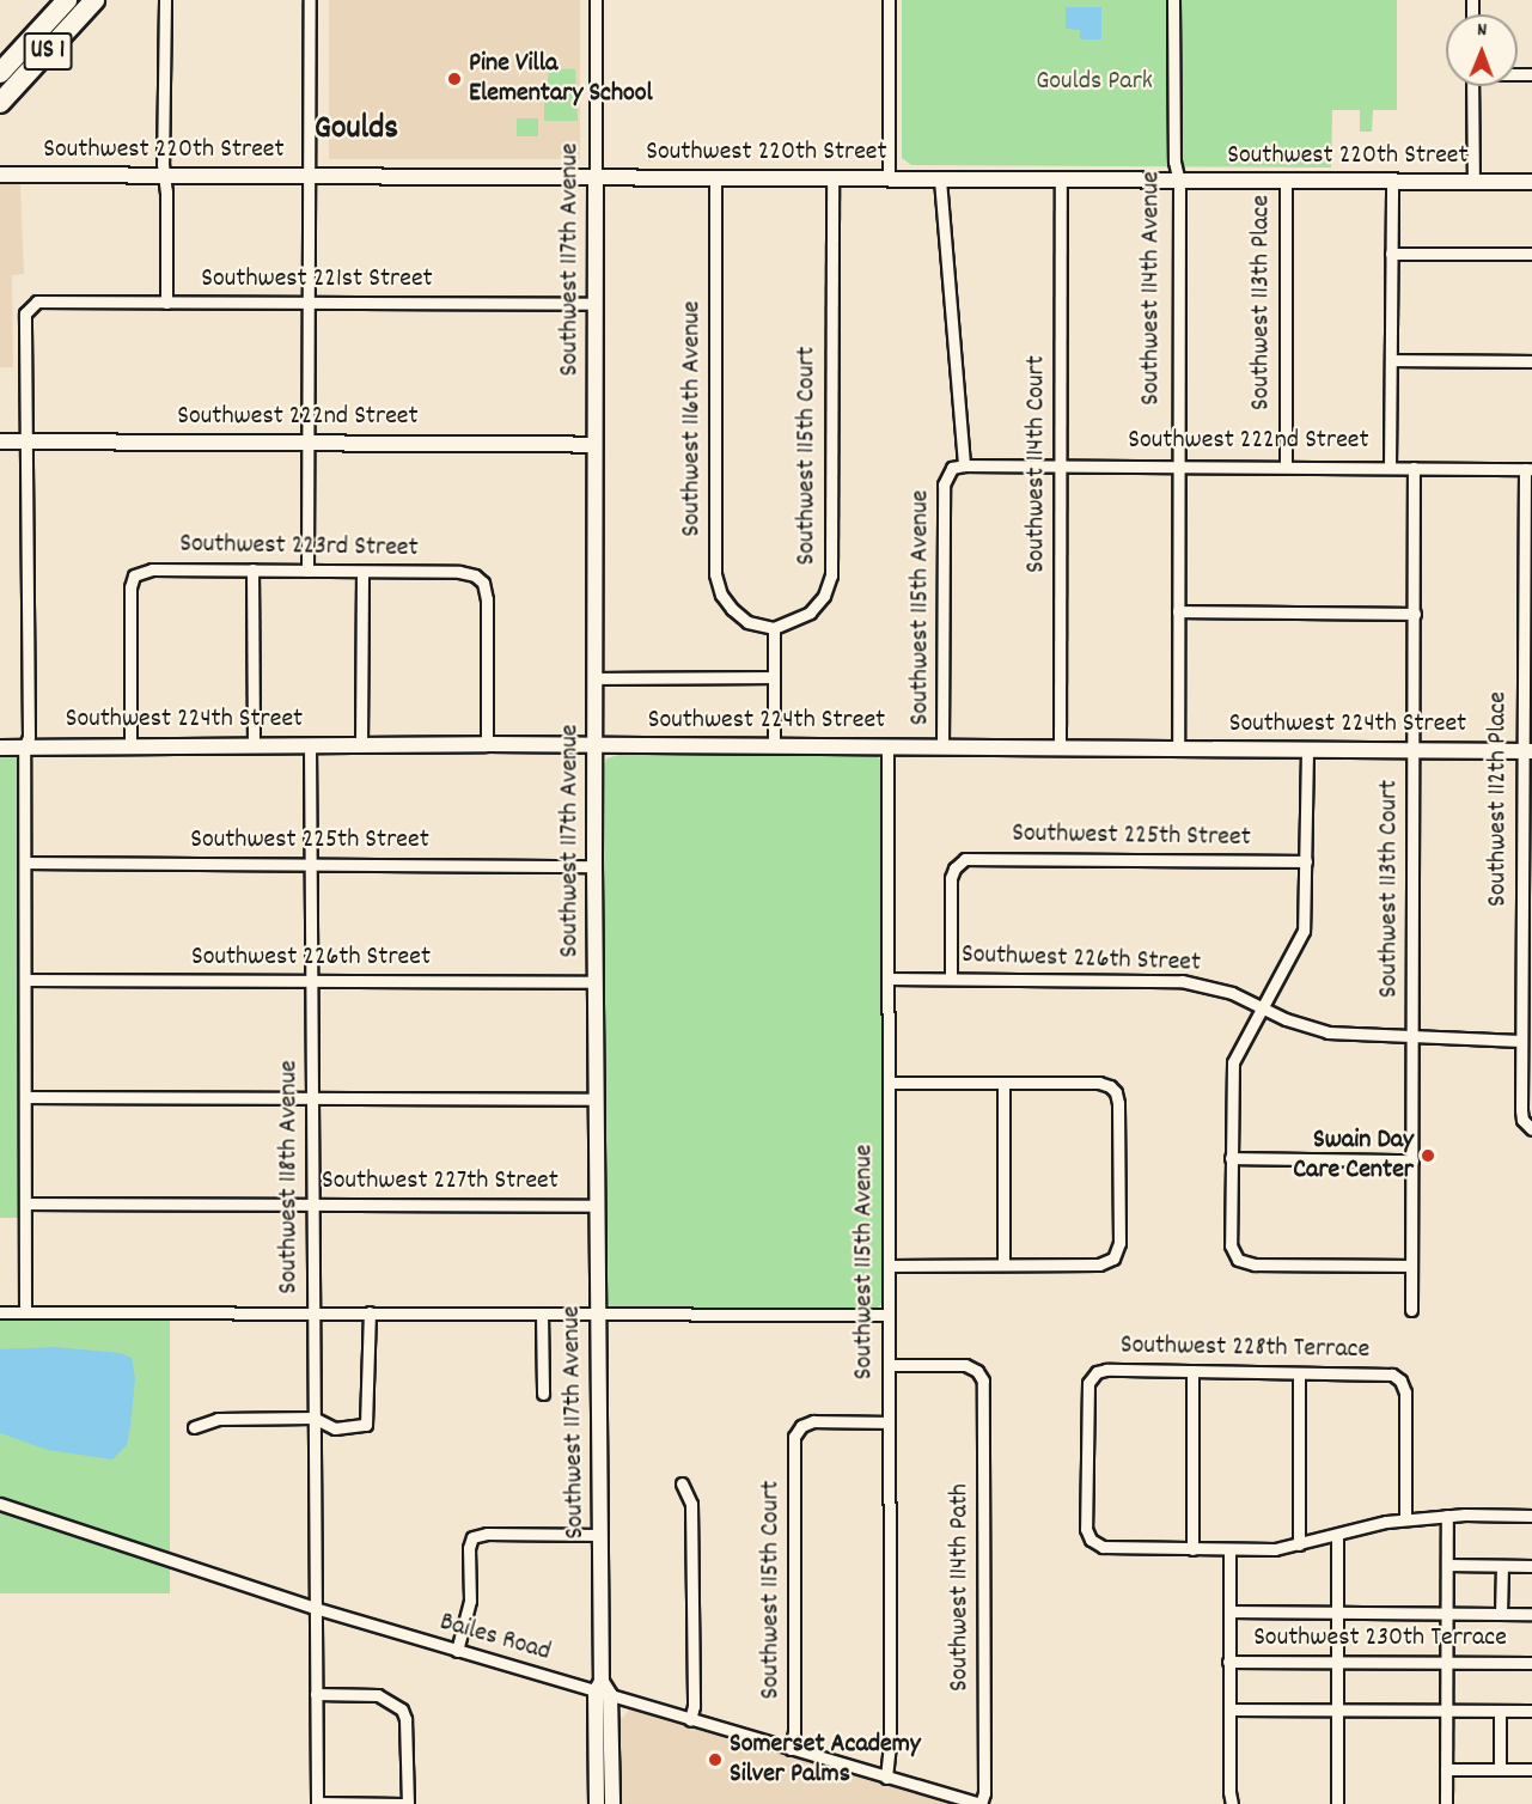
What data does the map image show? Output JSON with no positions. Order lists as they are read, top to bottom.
{
  "streets": {
    "highway": ["US 1"],
    "street": [
      "Southwest 220th Street",
      "Southwest 117th Avenue",
      "Southwest 221st Street",
      "Southwest 114th Avenue",
      "Southwest 113th Place",
      "Southwest 222nd Street",
      "Southwest 116th Avenue",
      "Southwest 115th Court",
      "Southwest 114th Court",
      "Southwest 223rd Street",
      "Southwest 115th Avenue",
      "Southwest 224th Street",
      "Southwest 112th Place",
      "Southwest 225th Street",
      "Southwest 113th Court",
      "Southwest 226th Street",
      "Southwest 118th Avenue",
      "Southwest 227th Street",
      "Southwest 228th Terrace",
      "Southwest 114th Path",
      "Bailes Road",
      "Southwest 230th Terrace"
    ]
  },
  "crossings": [
    ["Southwest 220th Street", "Southwest 117th Avenue"],
    ["Southwest 220th Street", "Southwest 114th Avenue"],
    ["Southwest 220th Street", "Southwest 113th Place"],
    ["Southwest 220th Street", "Southwest 116th Avenue"],
    ["Southwest 220th Street", "Southwest 115th Court"],
    ["Southwest 220th Street", "Southwest 114th Court"],
    ["Southwest 220th Street", "Southwest 115th Avenue"],
    ["Southwest 117th Avenue", "Southwest 221st Street"],
    ["Southwest 117th Avenue", "Southwest 222nd Street"],
    ["Southwest 117th Avenue", "Southwest 224th Street"],
    ["Southwest 117th Avenue", "Southwest 225th Street"],
    ["Southwest 117th Avenue", "Southwest 226th Street"],
    ["Southwest 117th Avenue", "Southwest 227th Street"],
    ["Southwest 117th Avenue", "Bailes Road"],
    ["Southwest 221st Street", "Southwest 222nd Street"],
    ["Southwest 114th Avenue", "Southwest 222nd Street"],
    ["Southwest 114th Avenue", "Southwest 224th Street"],
    ["Southwest 113th Place", "Southwest 222nd Street"],
    ["Southwest 222nd Street", "Southwest 114th Court"],
    ["Southwest 222nd Street", "Southwest 115th Avenue"],
    ["Southwest 222nd Street", "Southwest 112th Place"],
    ["Southwest 222nd Street", "Southwest 113th Court"],
    ["Southwest 116th Avenue", "Southwest 115th Court"],
    ["Southwest 115th Court", "Southwest 115th Avenue"],
    ["Southwest 115th Court", "Bailes Road"],
    ["Southwest 114th Court", "Southwest 224th Street"],
    ["Southwest 223rd Street", "Southwest 224th Street"],
    ["Southwest 115th Avenue", "Southwest 224th Street"],
    ["Southwest 115th Avenue", "Southwest 226th Street"],
    ["Southwest 115th Avenue", "Southwest 114th Path"],
    ["Southwest 115th Avenue", "Bailes Road"],
    ["Southwest 224th Street", "Southwest 112th Place"],
    ["Southwest 224th Street", "Southwest 113th Court"],
    ["Southwest 224th Street", "Southwest 118th Avenue"],
    ["Southwest 112th Place", "Southwest 226th Street"],
    ["Southwest 225th Street", "Southwest 226th Street"],
    ["Southwest 225th Street", "Southwest 118th Avenue"],
    ["Southwest 113th Court", "Southwest 226th Street"],
    ["Southwest 226th Street", "Southwest 118th Avenue"],
    ["Southwest 118th Avenue", "Southwest 227th Street"],
    ["Southwest 118th Avenue", "Bailes Road"],
    ["Southwest 114th Path", "Bailes Road"]
  ],
  "districts": ["Goulds"],
  "parks": ["Goulds Park"],
  "places": ["Pine Villa Elementary School", "Swain Day Care Center", "Somerset Academy Silver Palms"],
  "north": "top"
}
